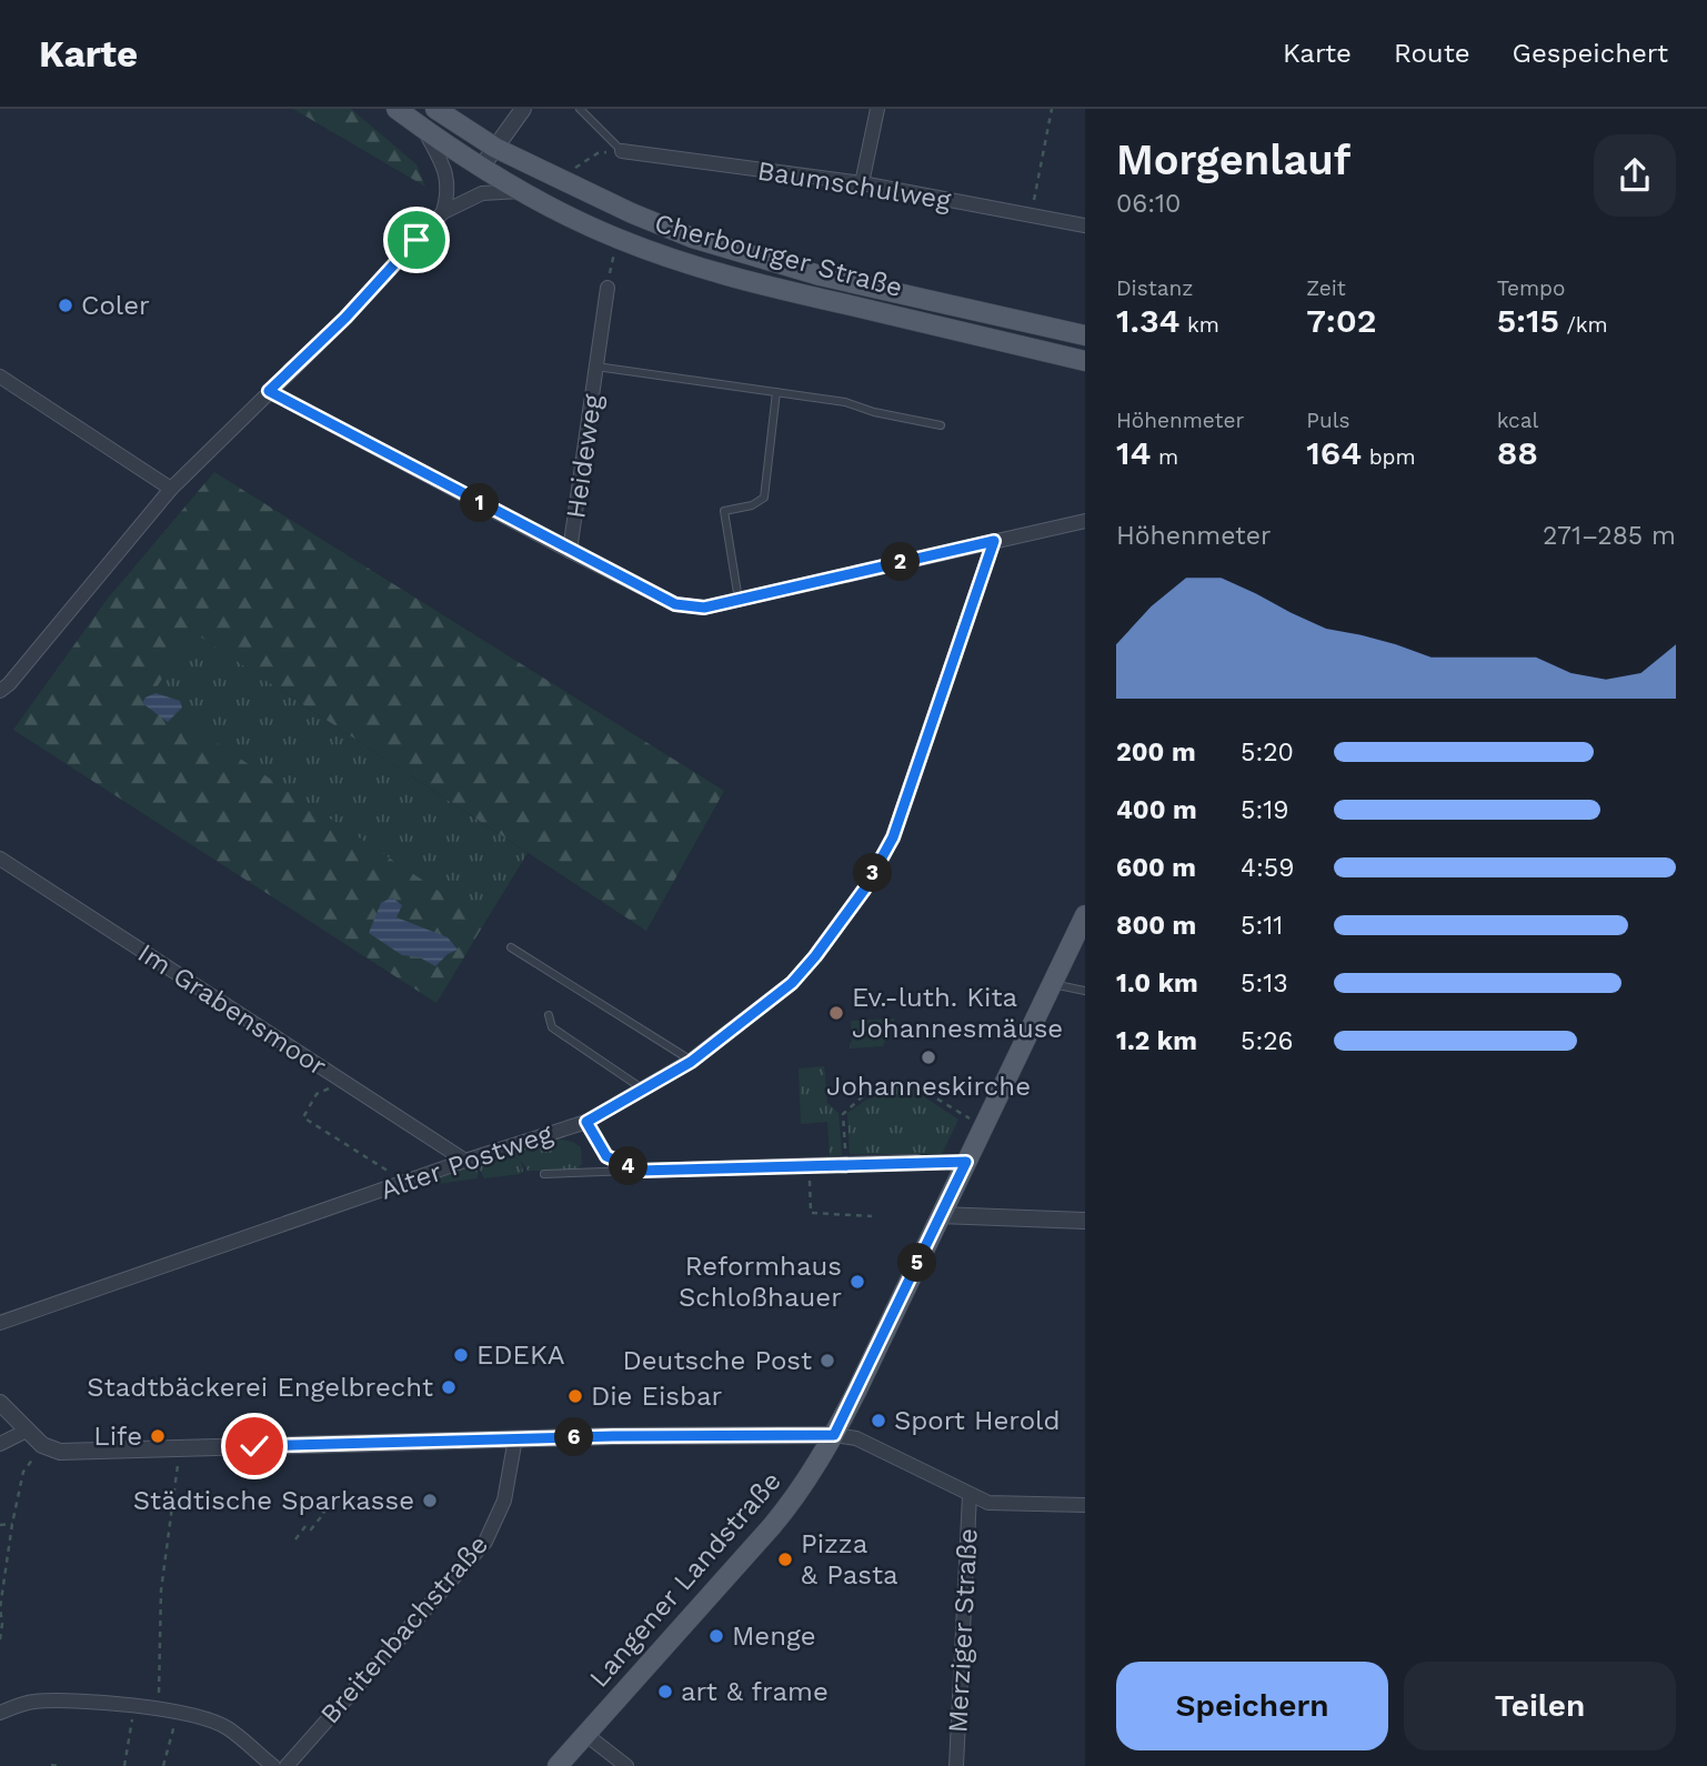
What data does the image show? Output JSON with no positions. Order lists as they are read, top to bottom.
{
  "streets": {
    "main road": ["Cherbourger Straße", "Langener Landstraße"],
    "street": [
      "Baumschulweg",
      "Heideweg",
      "Im Grabensmoor",
      "Alter Postweg",
      "Breitenbachstraße",
      "Merziger Straße"
    ]
  },
  "crossings": [
    ["Heideweg", "Alter Postweg"],
    ["Im Grabensmoor", "Alter Postweg"]
  ],
  "places": [
    "Coler",
    "Ev.-luth. Kita Johannesmäuse",
    "Johanneskirche",
    "Reformhaus Schloßhauer",
    "EDEKA",
    "Deutsche Post",
    "Stadtbäckerei Engelbrecht",
    "Die Eisbar",
    "Sport Herold",
    "Life",
    "Städtische Sparkasse",
    "Pizza & Pasta",
    "Menge",
    "art & frame"
  ],
  "page": {
    "header": "Karte",
    "nav": ["Karte", "Route", "Gespeichert"],
    "heading": ["Morgenlauf", "06:10"],
    "stats": [
      ["Distanz", "1.34 km"],
      ["Zeit", "7:02"],
      ["Tempo", "5:15 /km"],
      ["Höhenmeter", "14 m"],
      ["Puls", "164 bpm"],
      ["kcal", "88"]
    ],
    "pins": [
      "1",
      "2",
      "3",
      "4",
      "5",
      "6"
    ],
    "chart": ["Höhenmeter", "271–285 m"],
    "list": [
      {
        "name": "200 m",
        "note": "5:20"
      },
      {
        "name": "400 m",
        "note": "5:19"
      },
      {
        "name": "600 m",
        "note": "4:59"
      },
      {
        "name": "800 m",
        "note": "5:11"
      },
      {
        "name": "1.0 km",
        "note": "5:13"
      },
      {
        "name": "1.2 km",
        "note": "5:26"
      }
    ],
    "buttons": ["Speichern", "Teilen"]
  }
}
